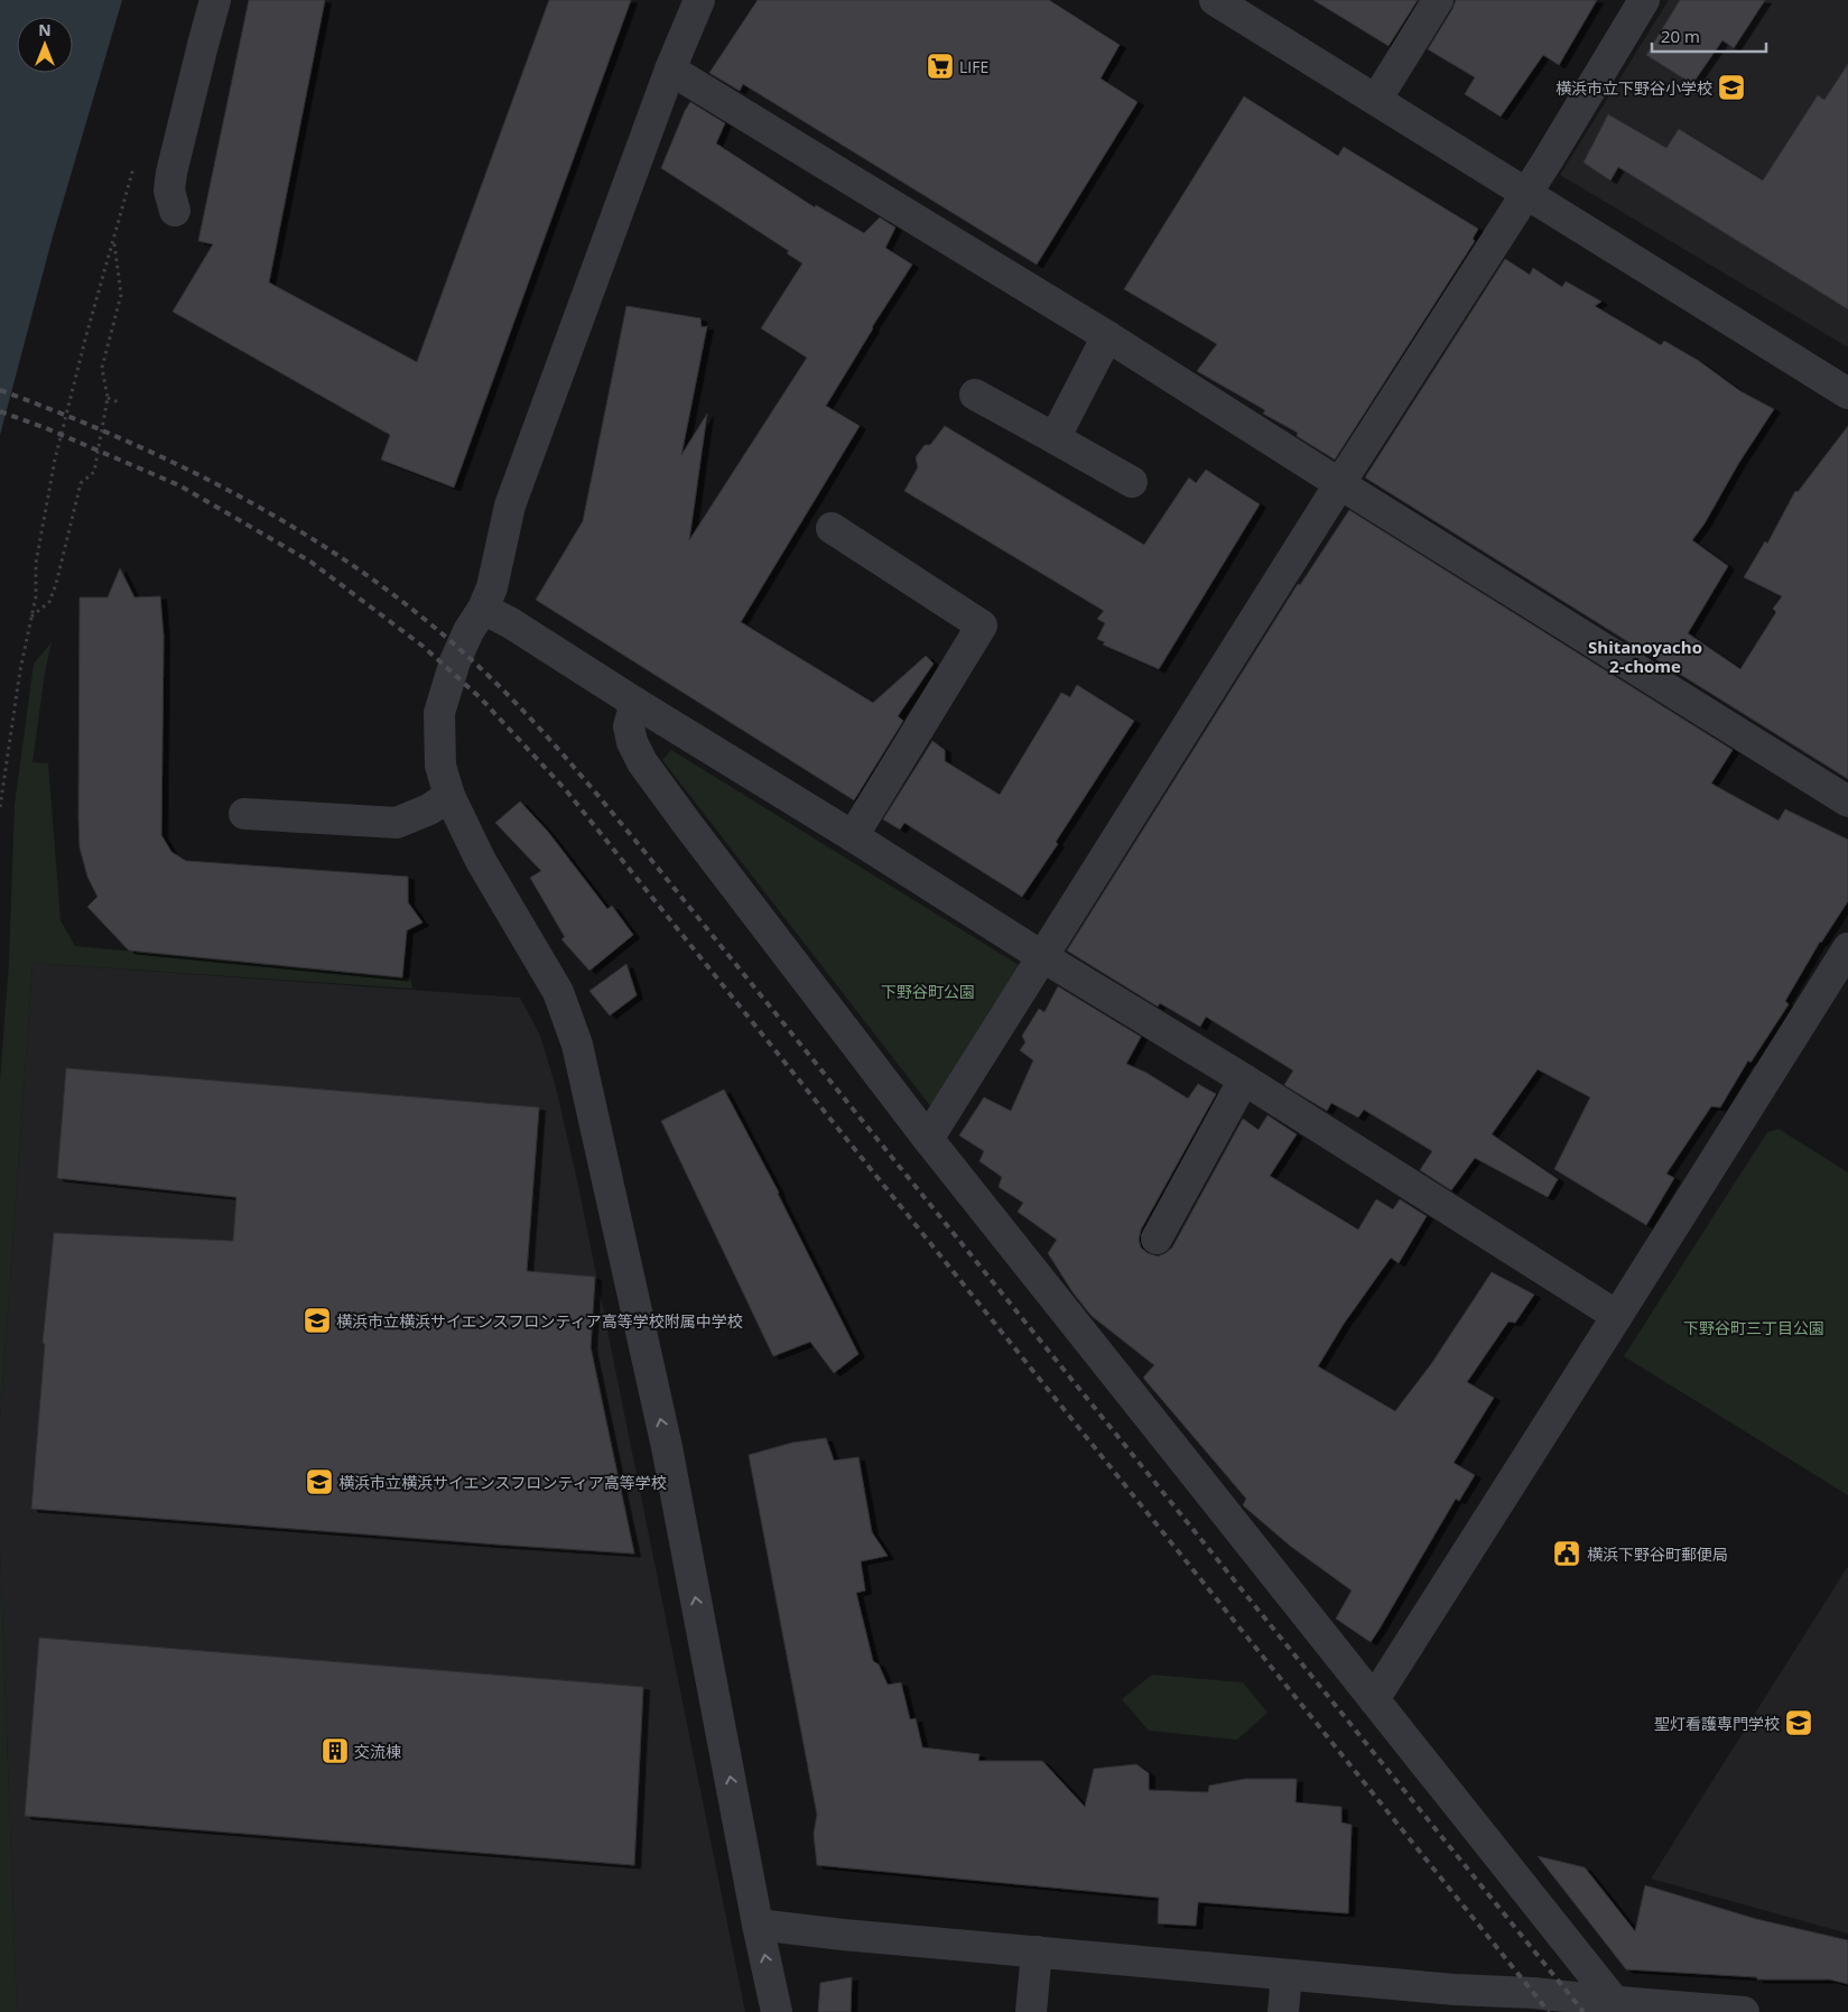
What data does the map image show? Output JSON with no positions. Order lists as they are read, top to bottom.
{
  "districts": ["Shitanoyacho 2-chome"],
  "parks": ["下野谷町公園", "下野谷町三丁目公園"],
  "places": {
    "supermarket": ["LIFE"],
    "school or university": [
      "横浜市立下野谷小学校",
      "横浜市立横浜サイエンスフロンティア高等学校附属中学校",
      "横浜市立横浜サイエンスフロンティア高等学校",
      "聖灯看護専門学校"
    ],
    "public building": ["横浜下野谷町郵便局"],
    "building": ["交流棟"]
  },
  "scale_bar": "20 m",
  "north": "top"
}
